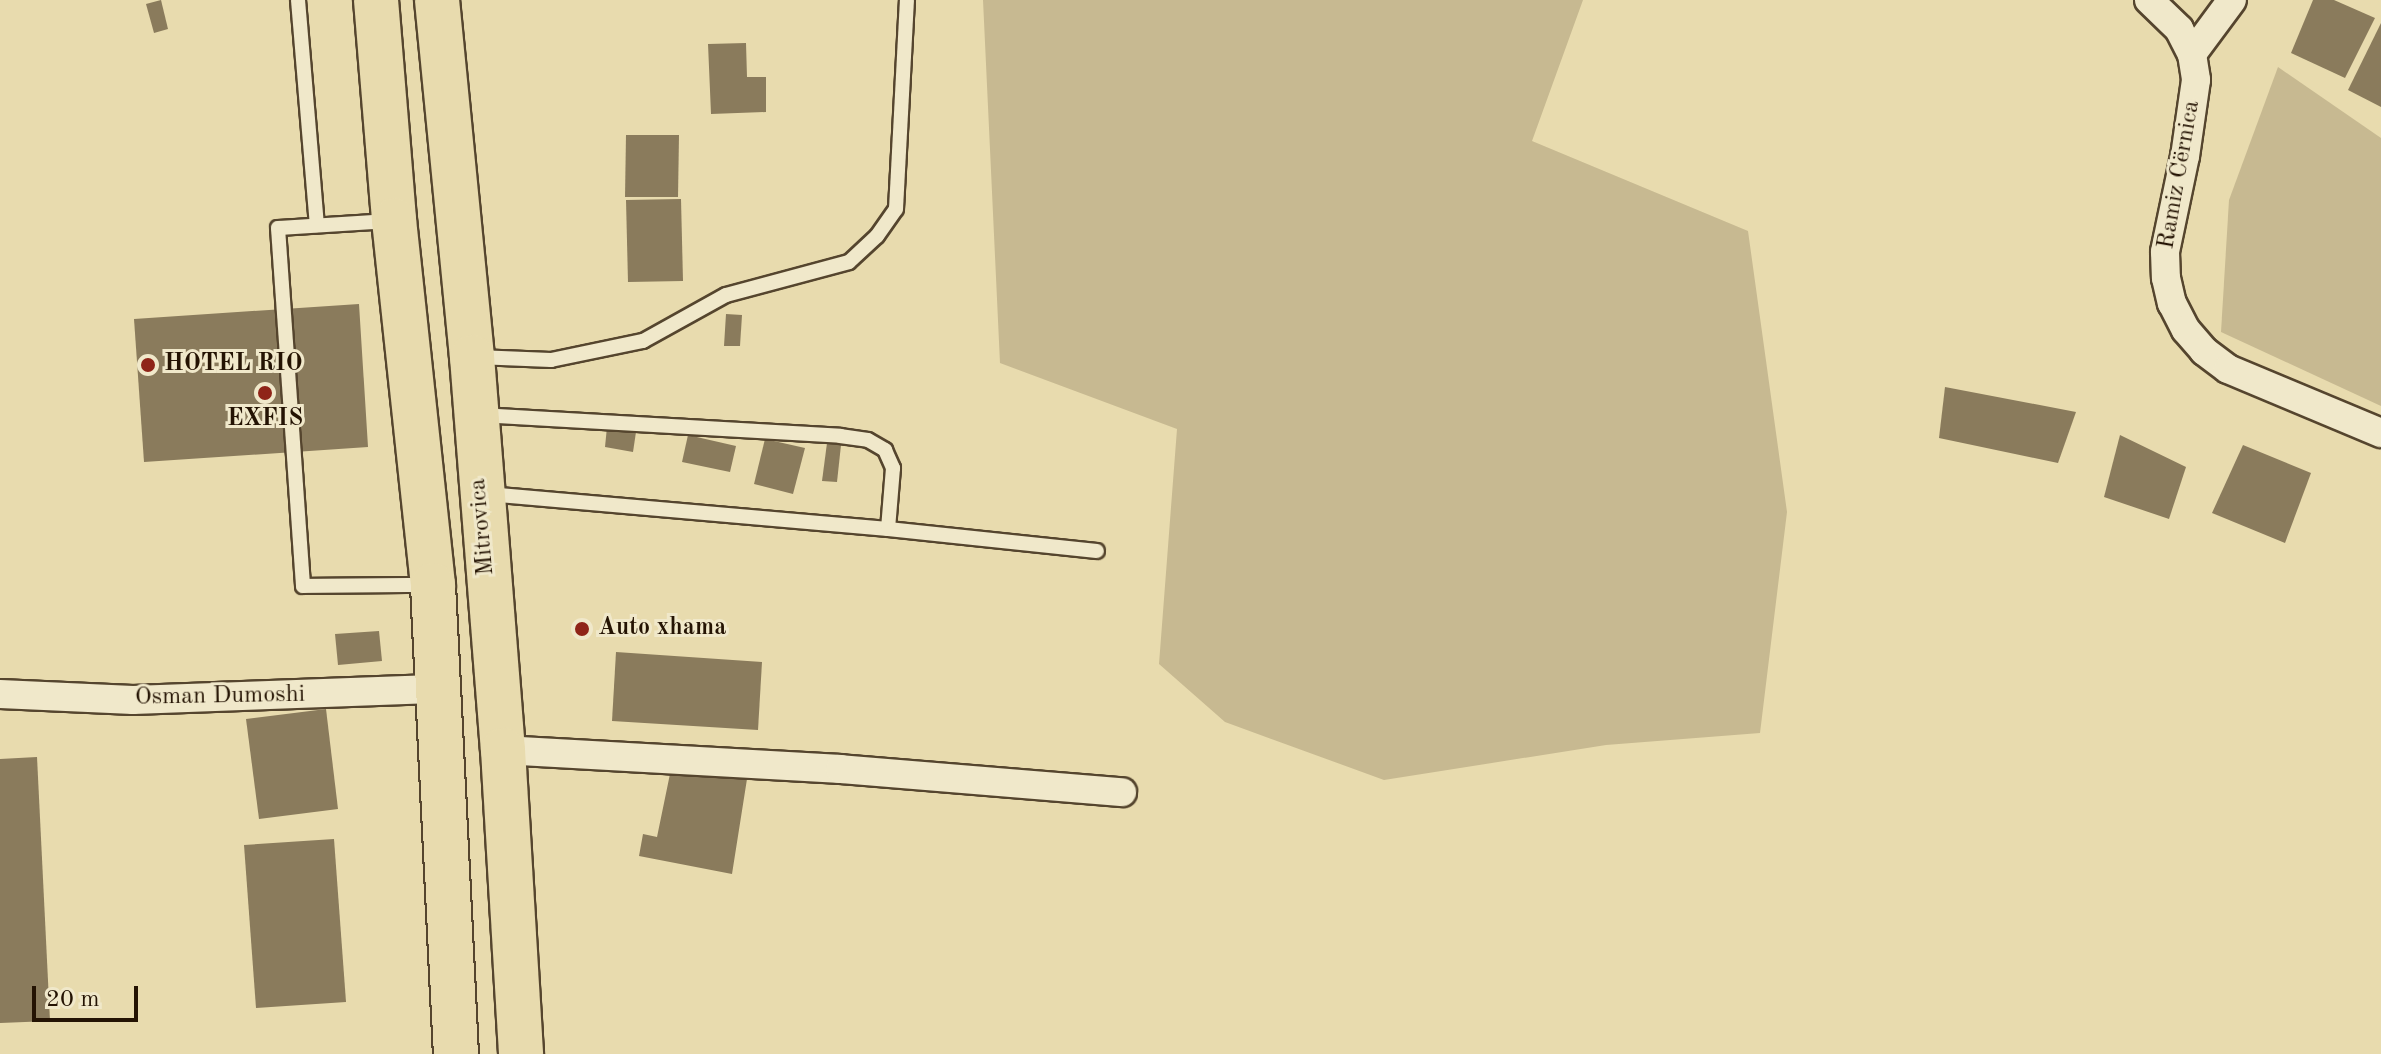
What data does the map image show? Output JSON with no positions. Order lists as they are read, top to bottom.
{
  "streets": {
    "highway": ["Mitrovica"],
    "street": ["Ramiz Cërnica", "Osman Dumoshi"]
  },
  "places": ["HOTEL RIO", "EXFIS", "Auto xhama"],
  "scale_bar": "20 m"
}
